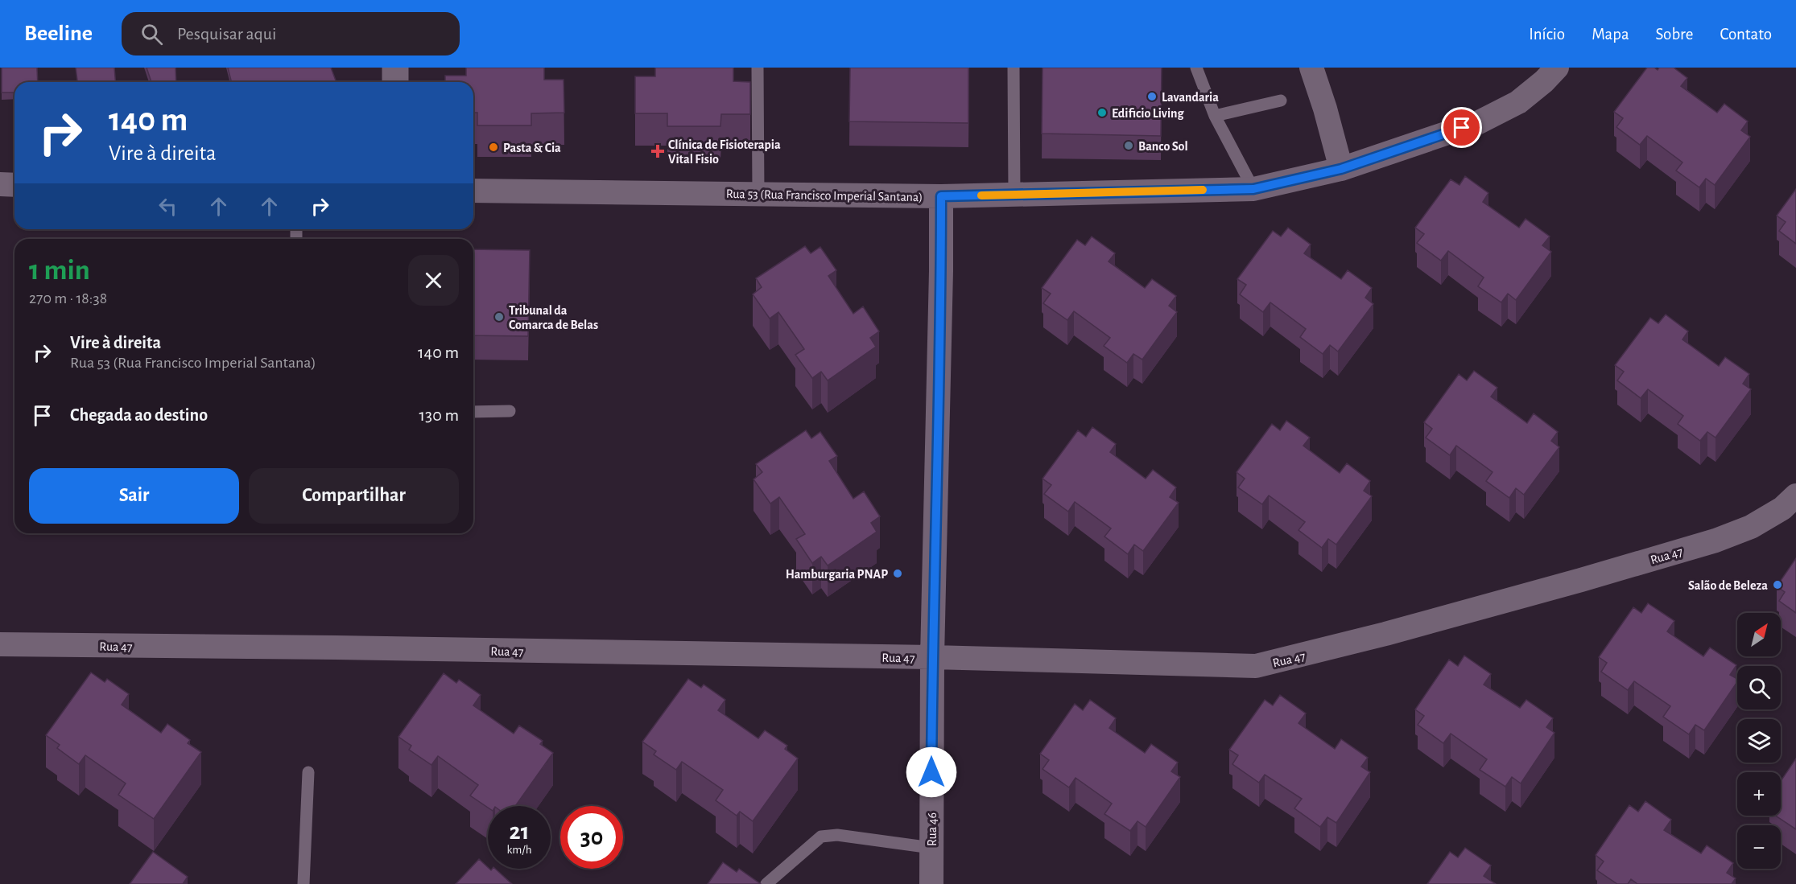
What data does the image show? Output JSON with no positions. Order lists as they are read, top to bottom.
{
  "streets": {
    "street": ["Rua 53 (Rua Francisco Imperial Santana)", "Rua 47", "Rua 46"]
  },
  "crossings": [
    ["Rua 53 (Rua Francisco Imperial Santana)", "Rua 46"],
    ["Rua 47", "Rua 46"]
  ],
  "places": {
    "other": [
      "Lavandaria",
      "Edificio Living",
      "Banco Sol",
      "Pasta & Cia",
      "Tribunal da Comarca de Belas",
      "Hamburgaria PNAP",
      "Salão de Beleza"
    ],
    "health": ["Clínica de Fisioterapia Vital Fisio"]
  },
  "north": "top right",
  "page": {
    "header": "Beeline",
    "search": "Pesquisar aqui",
    "nav": [
      "Início",
      "Mapa",
      "Sobre",
      "Contato"
    ],
    "turn": ["140 m", "Vire à direita"],
    "heading": ["1 min", "270 m · 18:38"],
    "list": [
      {
        "name": "Vire à direita",
        "note": "Rua 53 (Rua Francisco Imperial Santana)",
        "value": "140 m"
      },
      {
        "name": "Chegada ao destino",
        "value": "130 m"
      }
    ],
    "buttons": ["Sair", "Compartilhar"],
    "map_buttons": ["+", "−"],
    "speed": "21 km/h",
    "limit": "30"
  }
}
